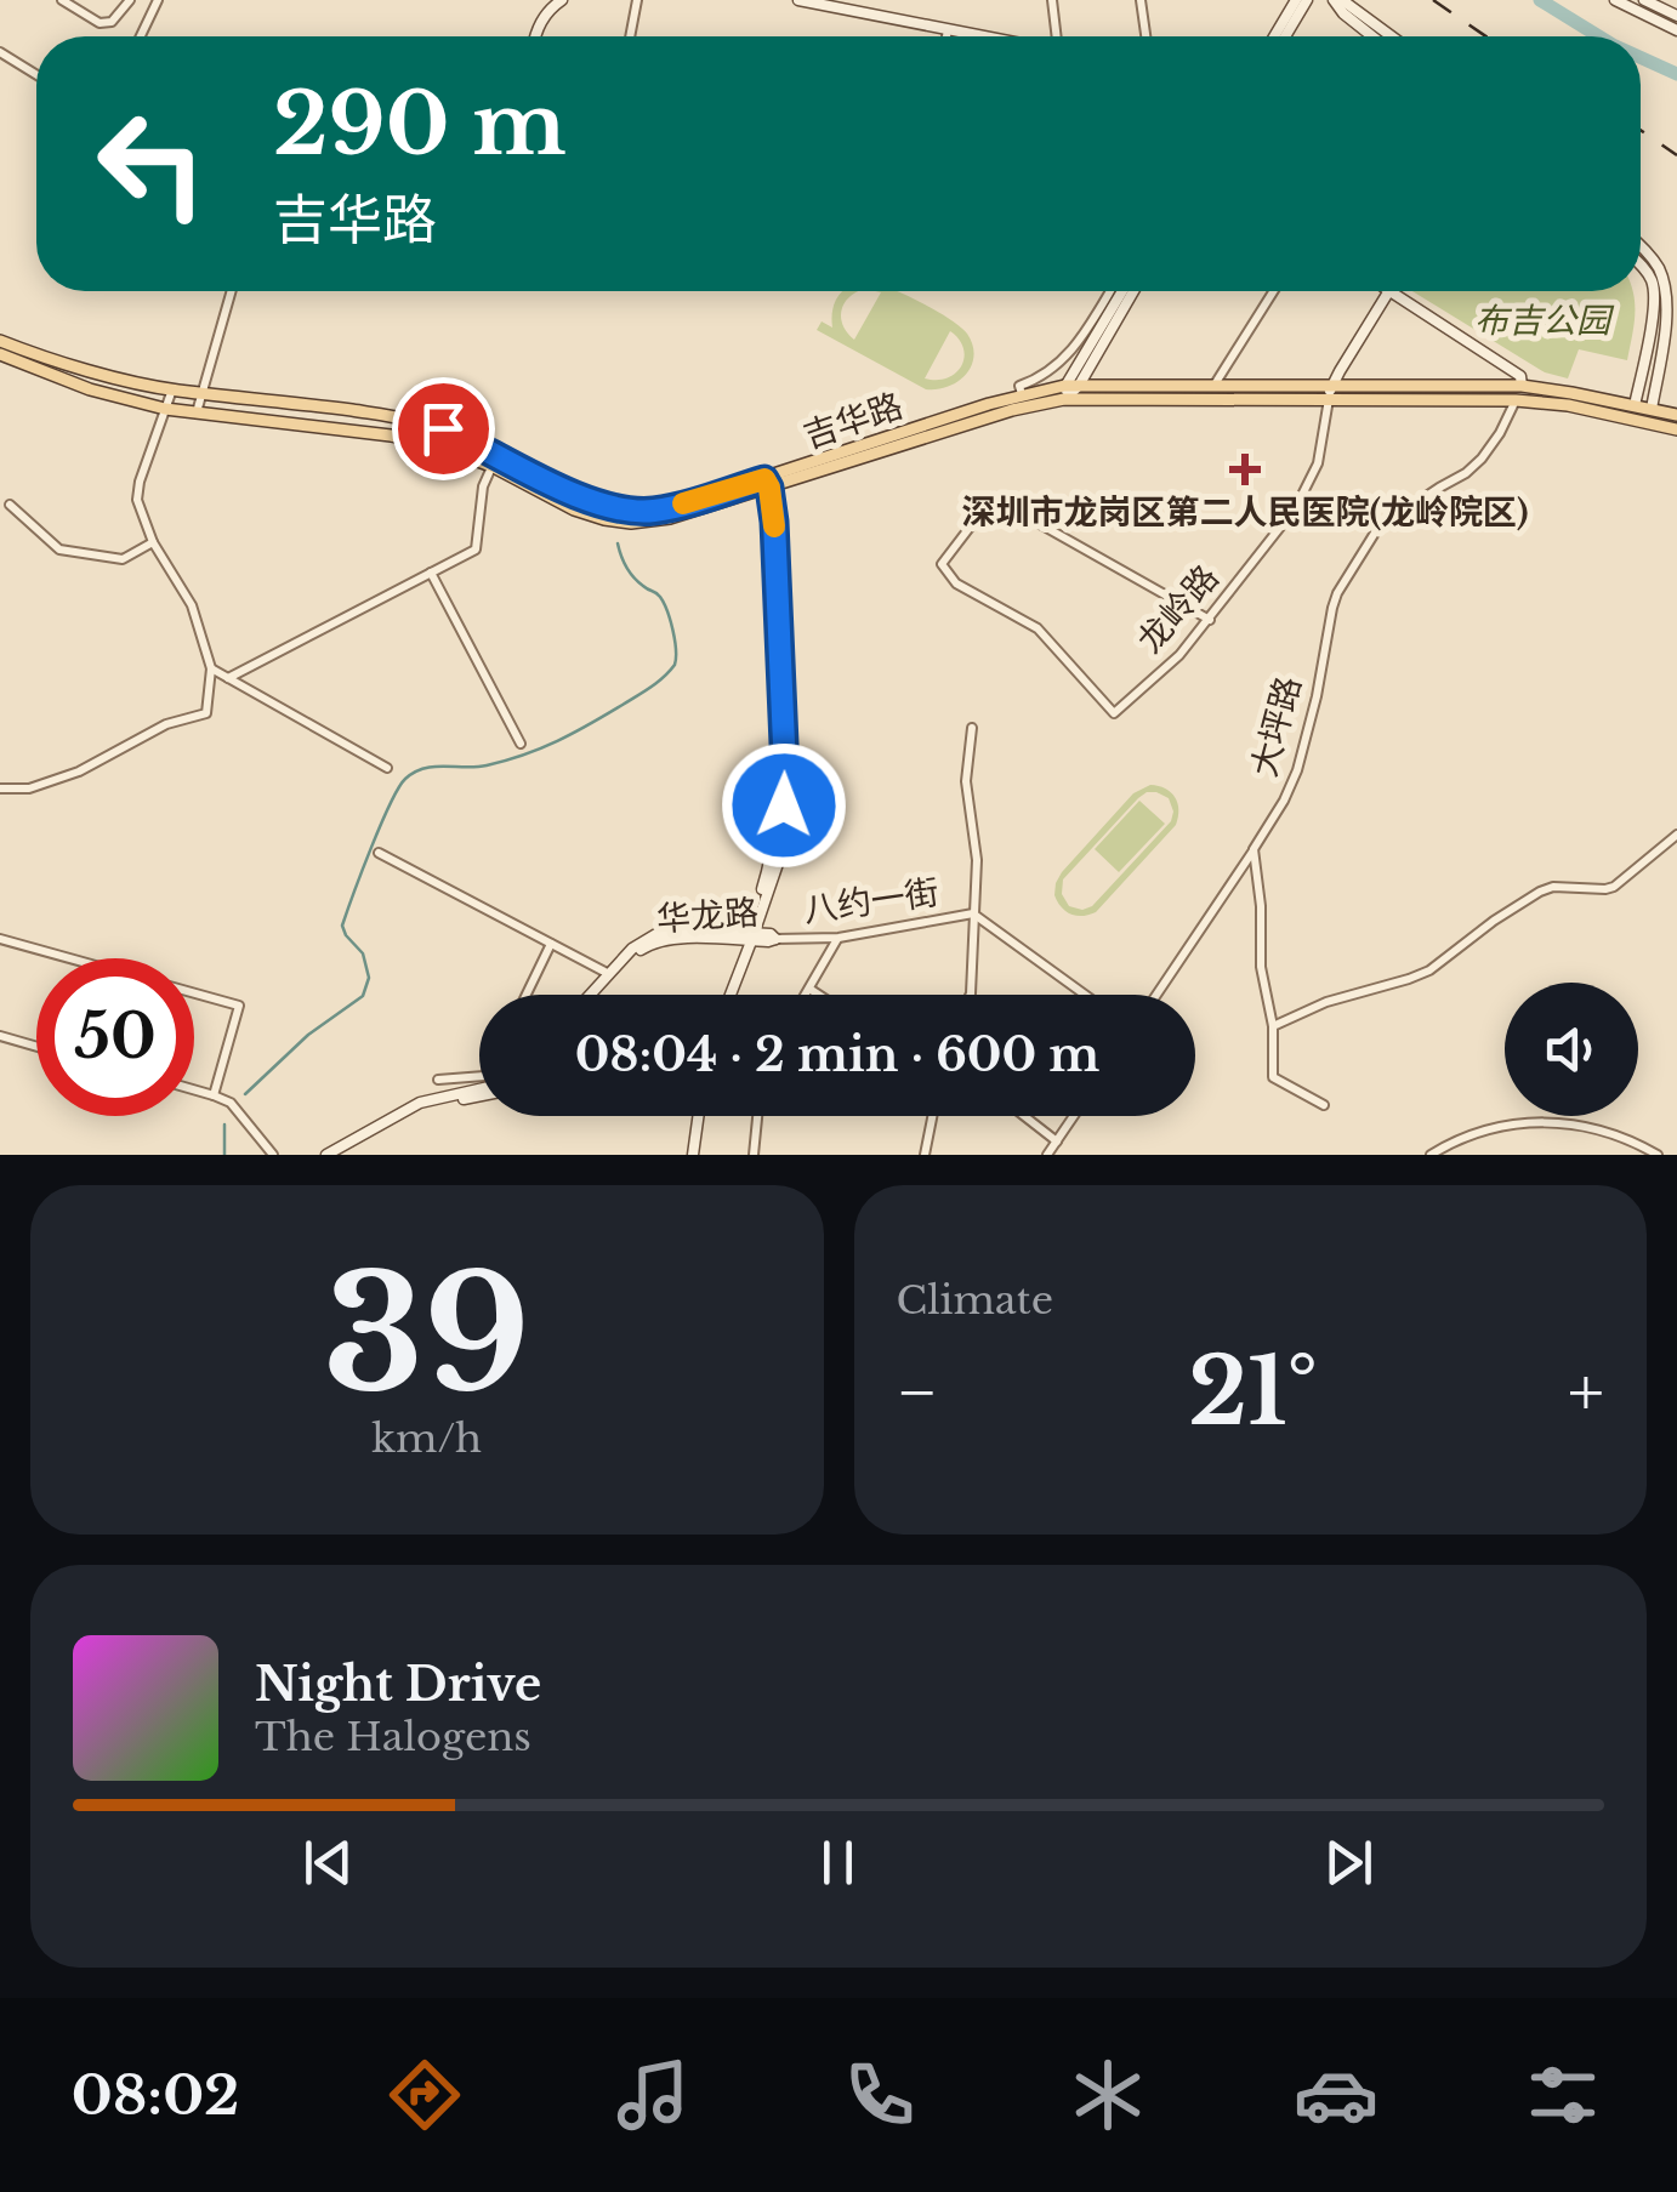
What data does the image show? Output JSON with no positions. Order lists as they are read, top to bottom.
{
  "streets": {
    "main road": ["吉华路", "华龙路"],
    "street": ["龙岭路", "大坪路", "八约一街"]
  },
  "crossings": [
    ["吉华路", "龙岭路"],
    ["吉华路", "大坪路"],
    ["八约一街", "华龙路"]
  ],
  "parks": ["布吉公园"],
  "places": {
    "health": ["深圳市龙岗区第二人民医院(龙岭院区)"]
  },
  "page": {
    "turn": ["290 m", "吉华路"],
    "limit": "50",
    "trip": "08:04 · 2 min · 600 m",
    "tile": [
      ["39", "km/h"],
      "Climate"
    ],
    "heat": ["−", "21°", "+"],
    "song": ["Night Drive", "The Halogens"],
    "tabs": "08:02"
  }
}
